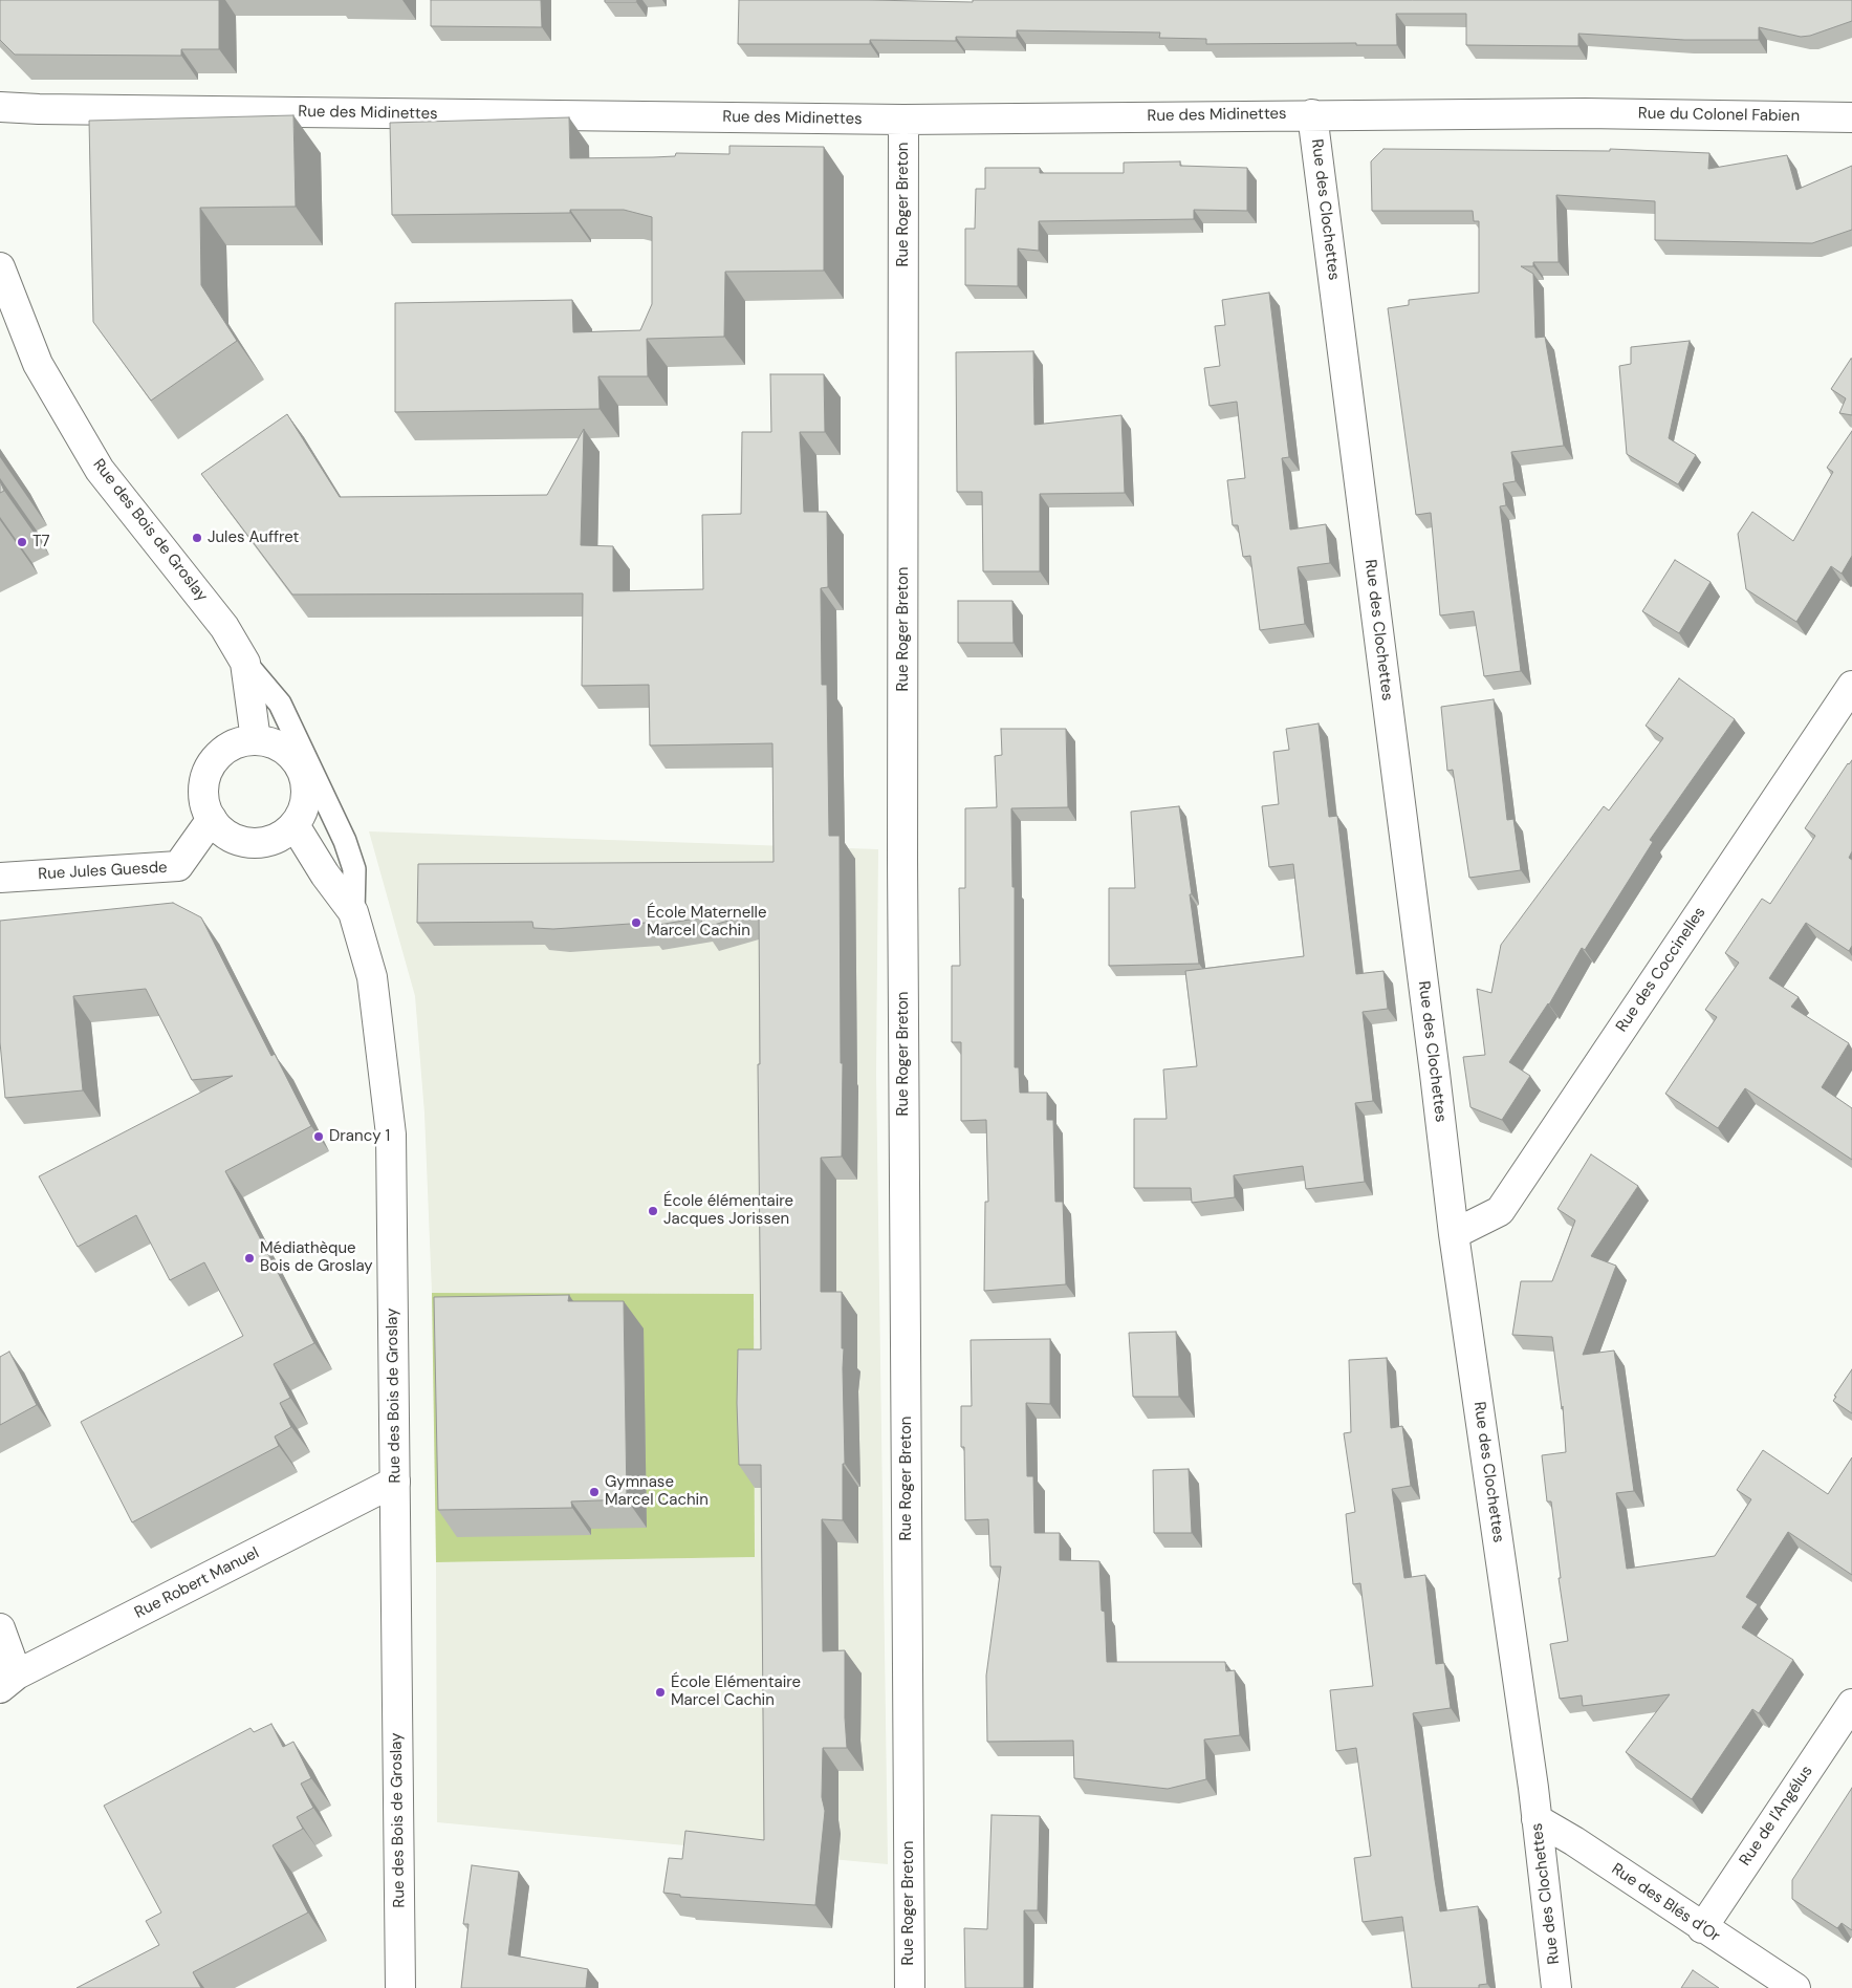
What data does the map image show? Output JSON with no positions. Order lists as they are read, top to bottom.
{
  "streets": {
    "street": [
      "Rue des Midinettes",
      "Rue du Colonel Fabien",
      "Rue Roger Breton",
      "Rue des Clochettes",
      "Rue des Bois de Groslay",
      "Rue Jules Guesde",
      "Rue des Coccinelles",
      "Rue Robert Manuel",
      "Rue de l'Angélus",
      "Rue des Blés d'Or"
    ]
  },
  "crossings": [
    ["Rue des Midinettes", "Rue du Colonel Fabien"],
    ["Rue des Midinettes", "Rue Roger Breton"],
    ["Rue des Midinettes", "Rue des Clochettes"],
    ["Rue des Clochettes", "Rue des Coccinelles"],
    ["Rue des Clochettes", "Rue des Blés d'Or"],
    ["Rue des Bois de Groslay", "Rue Jules Guesde"],
    ["Rue des Bois de Groslay", "Rue Robert Manuel"],
    ["Rue de l'Angélus", "Rue des Blés d'Or"]
  ],
  "places": [
    "Jules Auffret",
    "T7",
    "École Maternelle Marcel Cachin",
    "Drancy 1",
    "École élémentaire Jacques Jorissen",
    "Médiathèque Bois de Groslay",
    "Gymnase Marcel Cachin",
    "École Elémentaire Marcel Cachin"
  ]
}
